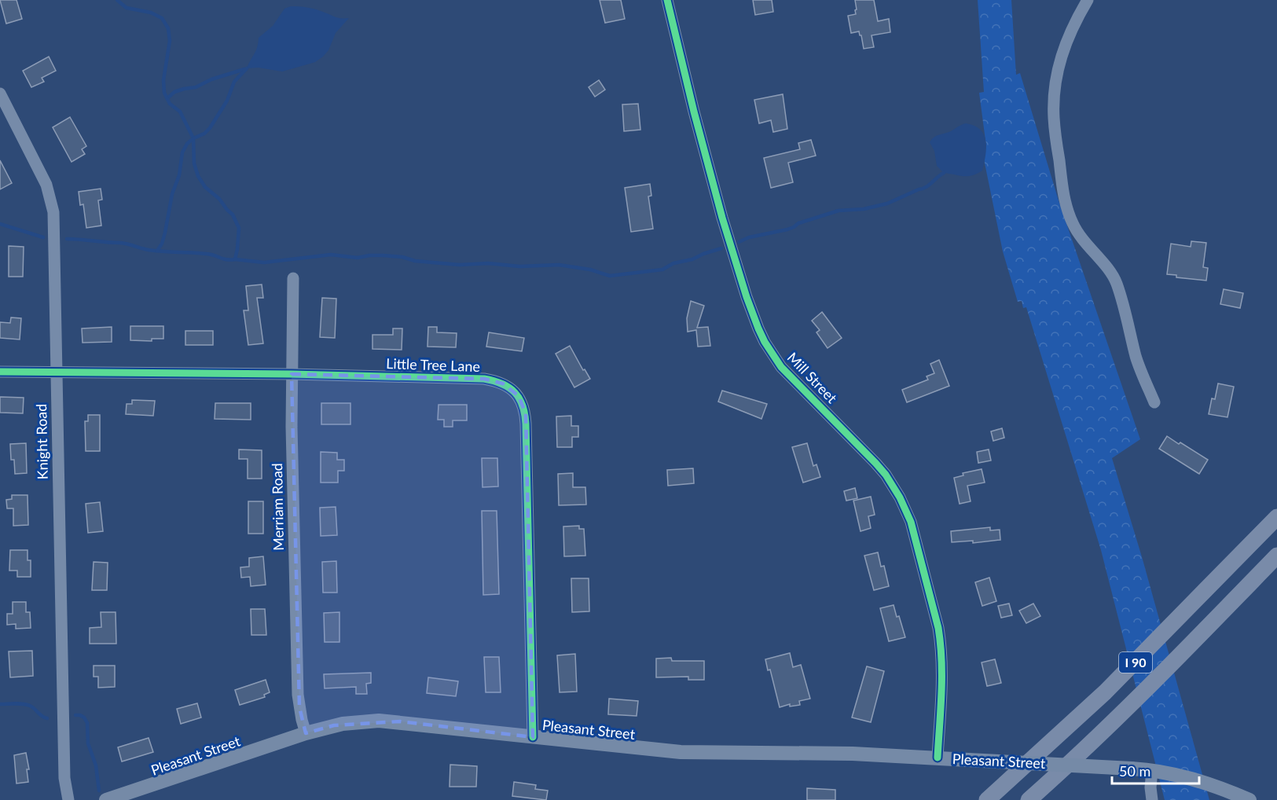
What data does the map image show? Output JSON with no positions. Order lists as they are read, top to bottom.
{
  "streets": {
    "highway": ["I 90"],
    "main road": ["Pleasant Street"],
    "street": [
      "Little Tree Lane",
      "Mill Street",
      "Knight Road",
      "Merriam Road"
    ]
  },
  "crossings": [
    ["Little Tree Lane", "Knight Road"],
    ["Little Tree Lane", "Merriam Road"],
    ["Little Tree Lane", "Pleasant Street"],
    ["Mill Street", "Pleasant Street"],
    ["Merriam Road", "Pleasant Street"]
  ],
  "scale_bar": "50 m"
}
